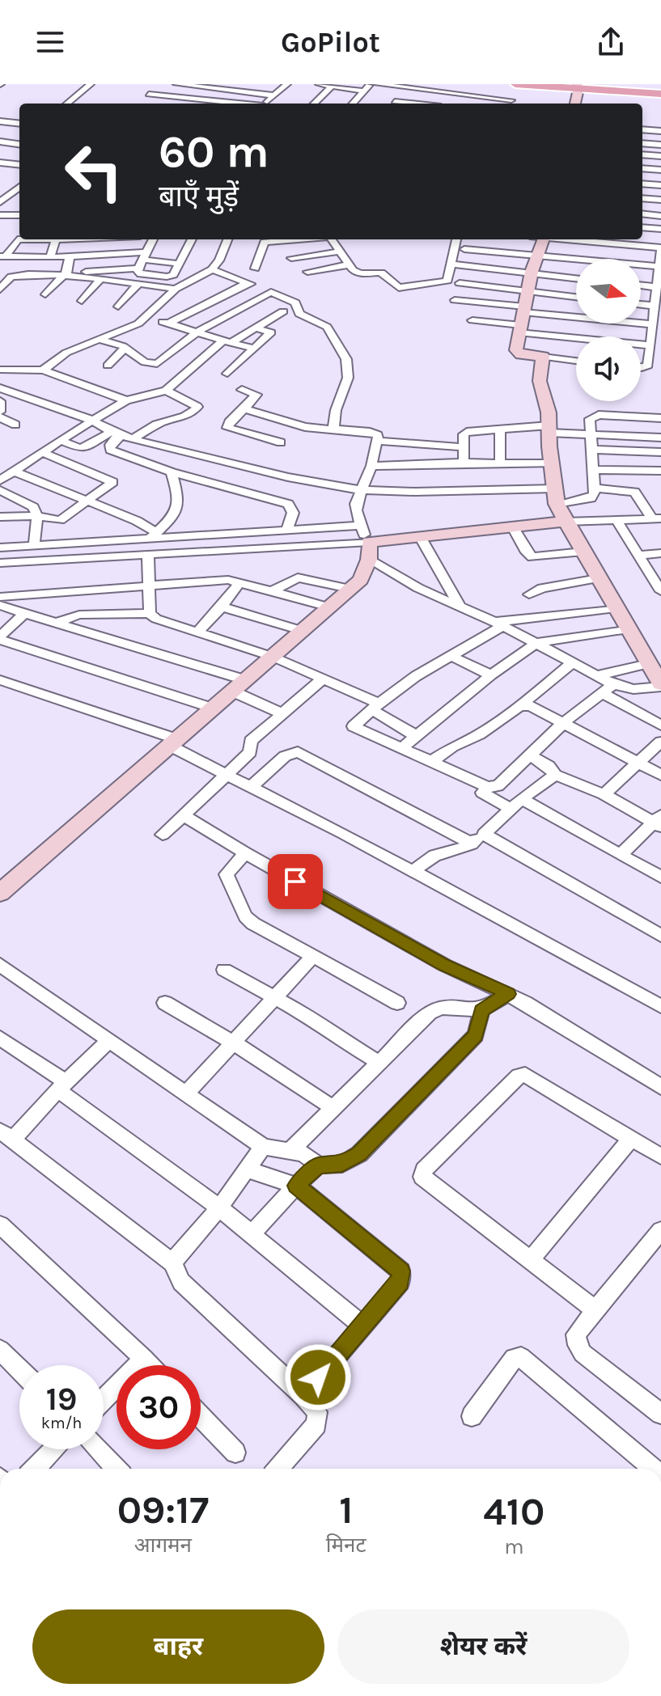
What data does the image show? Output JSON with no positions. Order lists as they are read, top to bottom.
{
  "north": "right",
  "page": {
    "header": "GoPilot",
    "turn": ["60 m", "बाएँ मुड़ें"],
    "speed": "19 km/h",
    "limit": "30",
    "eta": [
      "09:17",
      "आगमन",
      "1",
      "मिनट",
      "410",
      "m"
    ],
    "buttons": ["बाहर", "शेयर करें"]
  }
}
